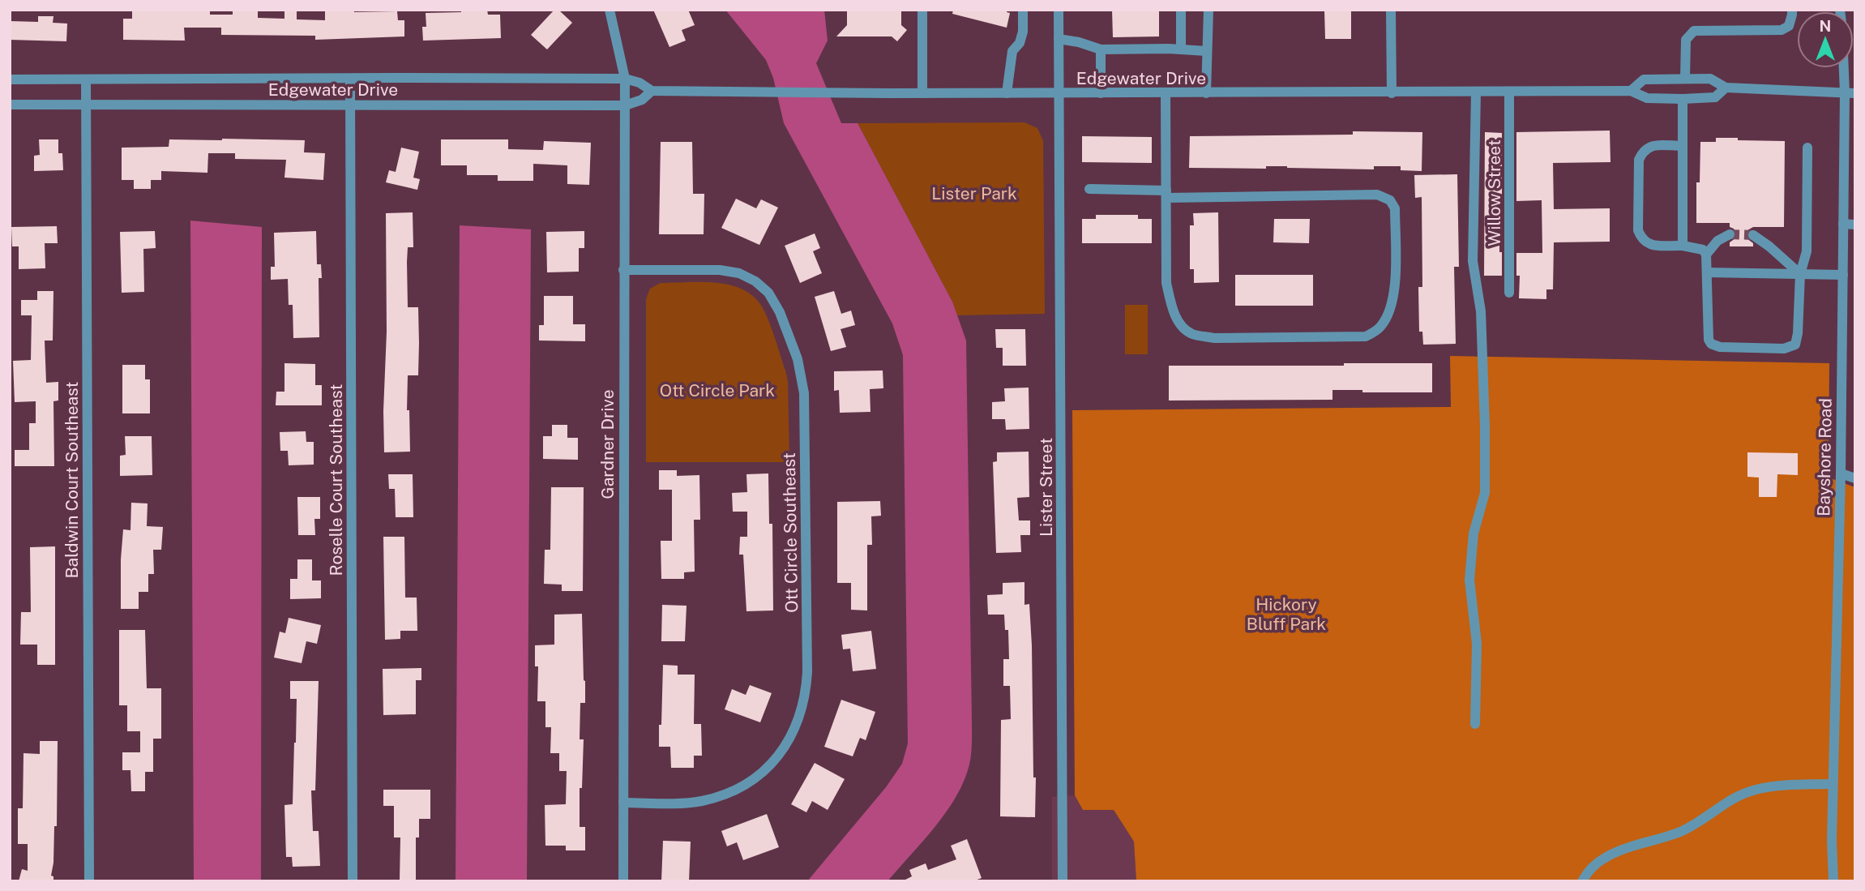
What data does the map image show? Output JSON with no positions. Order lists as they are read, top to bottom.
{
  "streets": {
    "street": [
      "Edgewater Drive",
      "Willow Street",
      "Gardner Drive",
      "Bayshore Road",
      "Baldwin Court Southeast",
      "Roselle Court Southeast",
      "Lister Street",
      "Ott Circle Southeast"
    ]
  },
  "crossings": [
    ["Edgewater Drive", "Willow Street"],
    ["Edgewater Drive", "Gardner Drive"],
    ["Edgewater Drive", "Bayshore Road"],
    ["Edgewater Drive", "Baldwin Court Southeast"],
    ["Edgewater Drive", "Roselle Court Southeast"],
    ["Edgewater Drive", "Lister Street"],
    ["Gardner Drive", "Ott Circle Southeast"]
  ],
  "parks": ["Lister Park", "Ott Circle Park", "Hickory Bluff Park"],
  "north": "top"
}
